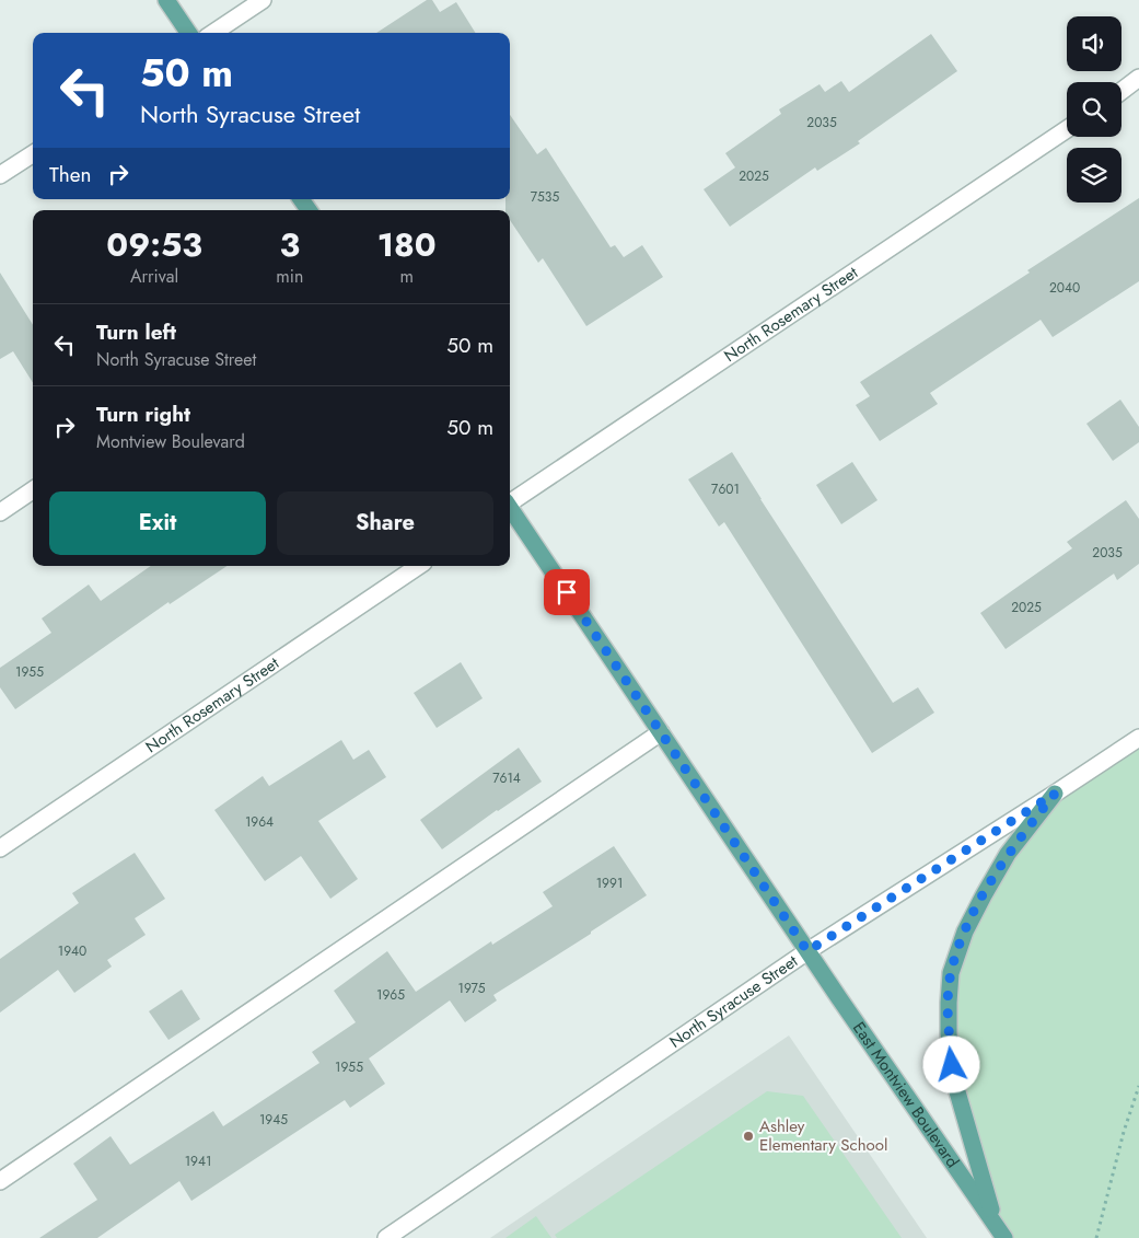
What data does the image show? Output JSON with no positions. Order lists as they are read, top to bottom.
{
  "streets": {
    "main road": ["East Montview Boulevard"],
    "street": ["North Rosemary Street", "North Syracuse Street"]
  },
  "crossings": [
    ["North Syracuse Street", "East Montview Boulevard"]
  ],
  "places": ["Ashley Elementary School"],
  "house_numbers": [
    "2035",
    "2025",
    "7535",
    "2040",
    "7601",
    "2035",
    "2025",
    "1955",
    "7614",
    "1964",
    "1991",
    "1940",
    "1975",
    "1965",
    "1955",
    "1945",
    "1941"
  ],
  "page": {
    "turn": ["50 m", "North Syracuse Street"],
    "then": "Then",
    "eta": [
      "09:53",
      "Arrival",
      "3",
      "min",
      "180",
      "m"
    ],
    "list": [
      {
        "name": "Turn left",
        "note": "North Syracuse Street",
        "value": "50 m"
      },
      {
        "name": "Turn right",
        "note": "Montview Boulevard",
        "value": "50 m"
      }
    ],
    "buttons": ["Exit", "Share"]
  }
}
